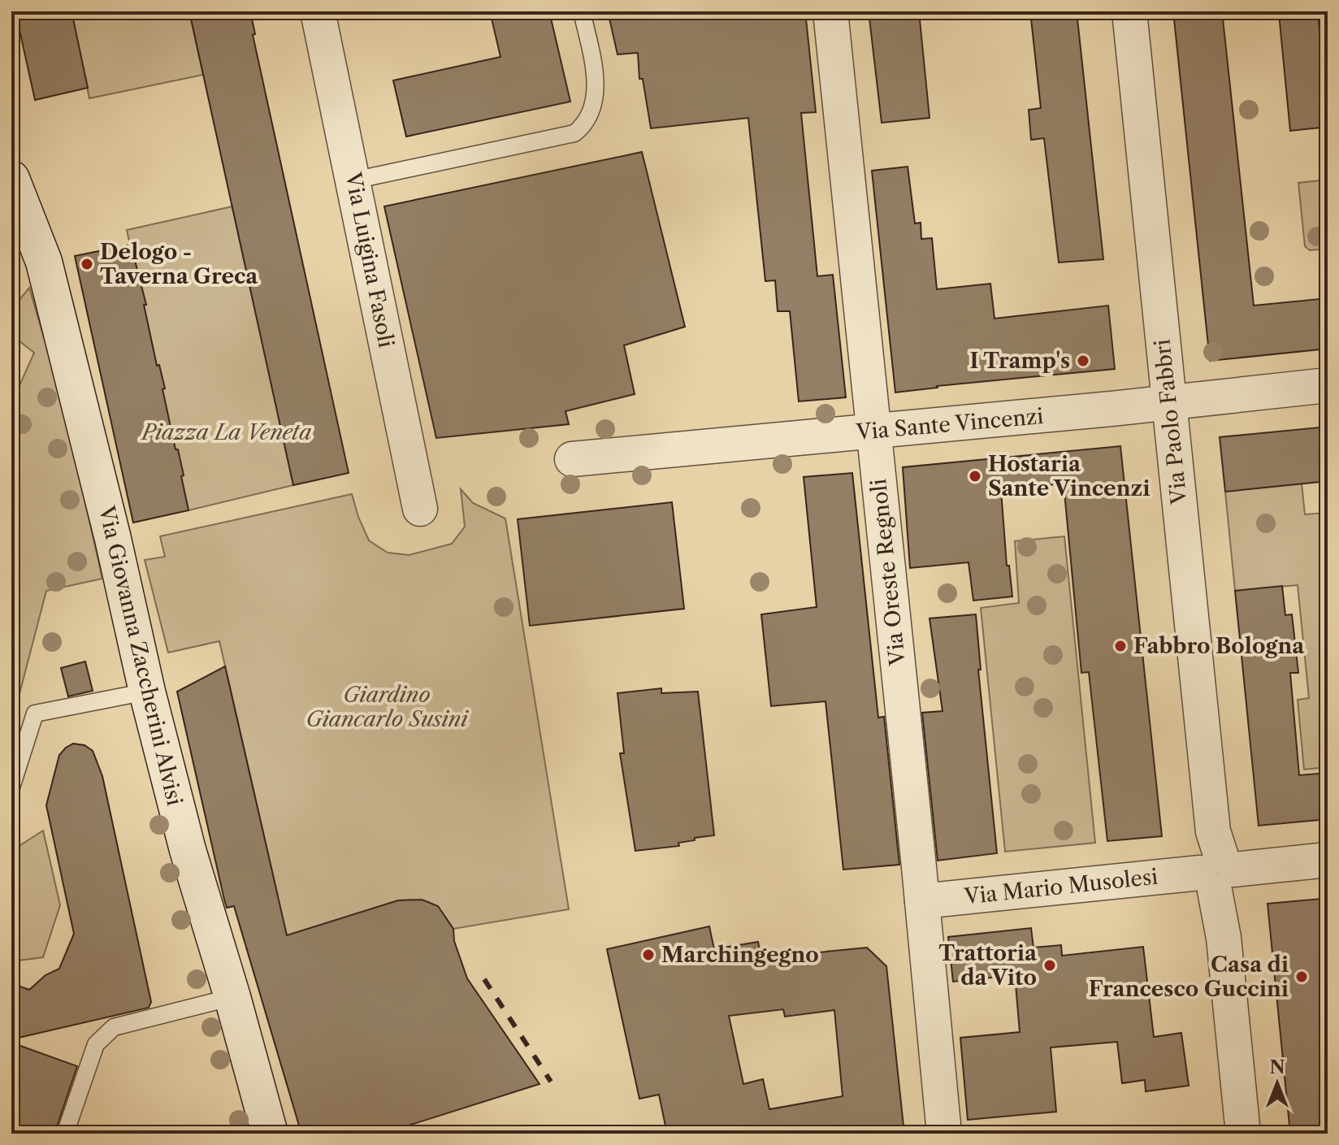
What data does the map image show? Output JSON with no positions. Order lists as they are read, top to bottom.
{
  "streets": {
    "street": [
      "Via Luigina Fasoli",
      "Via Paolo Fabbri",
      "Via Sante Vincenzi",
      "Via Oreste Regnoli",
      "Via Giovanna Zaccherini Alvisi",
      "Via Mario Musolesi"
    ]
  },
  "crossings": [
    ["Via Paolo Fabbri", "Via Sante Vincenzi"],
    ["Via Paolo Fabbri", "Via Mario Musolesi"],
    ["Via Sante Vincenzi", "Via Oreste Regnoli"],
    ["Via Oreste Regnoli", "Via Mario Musolesi"]
  ],
  "parks": ["Piazza La Veneta", "Giardino Giancarlo Susini"],
  "places": [
    "Delogo - Taverna Greca",
    "I Tramp's",
    "Hostaria Sante Vincenzi",
    "Fabbro Bologna",
    "Marchingegno",
    "Trattoria da Vito",
    "Casa di Francesco Guccini"
  ],
  "north": "top"
}
